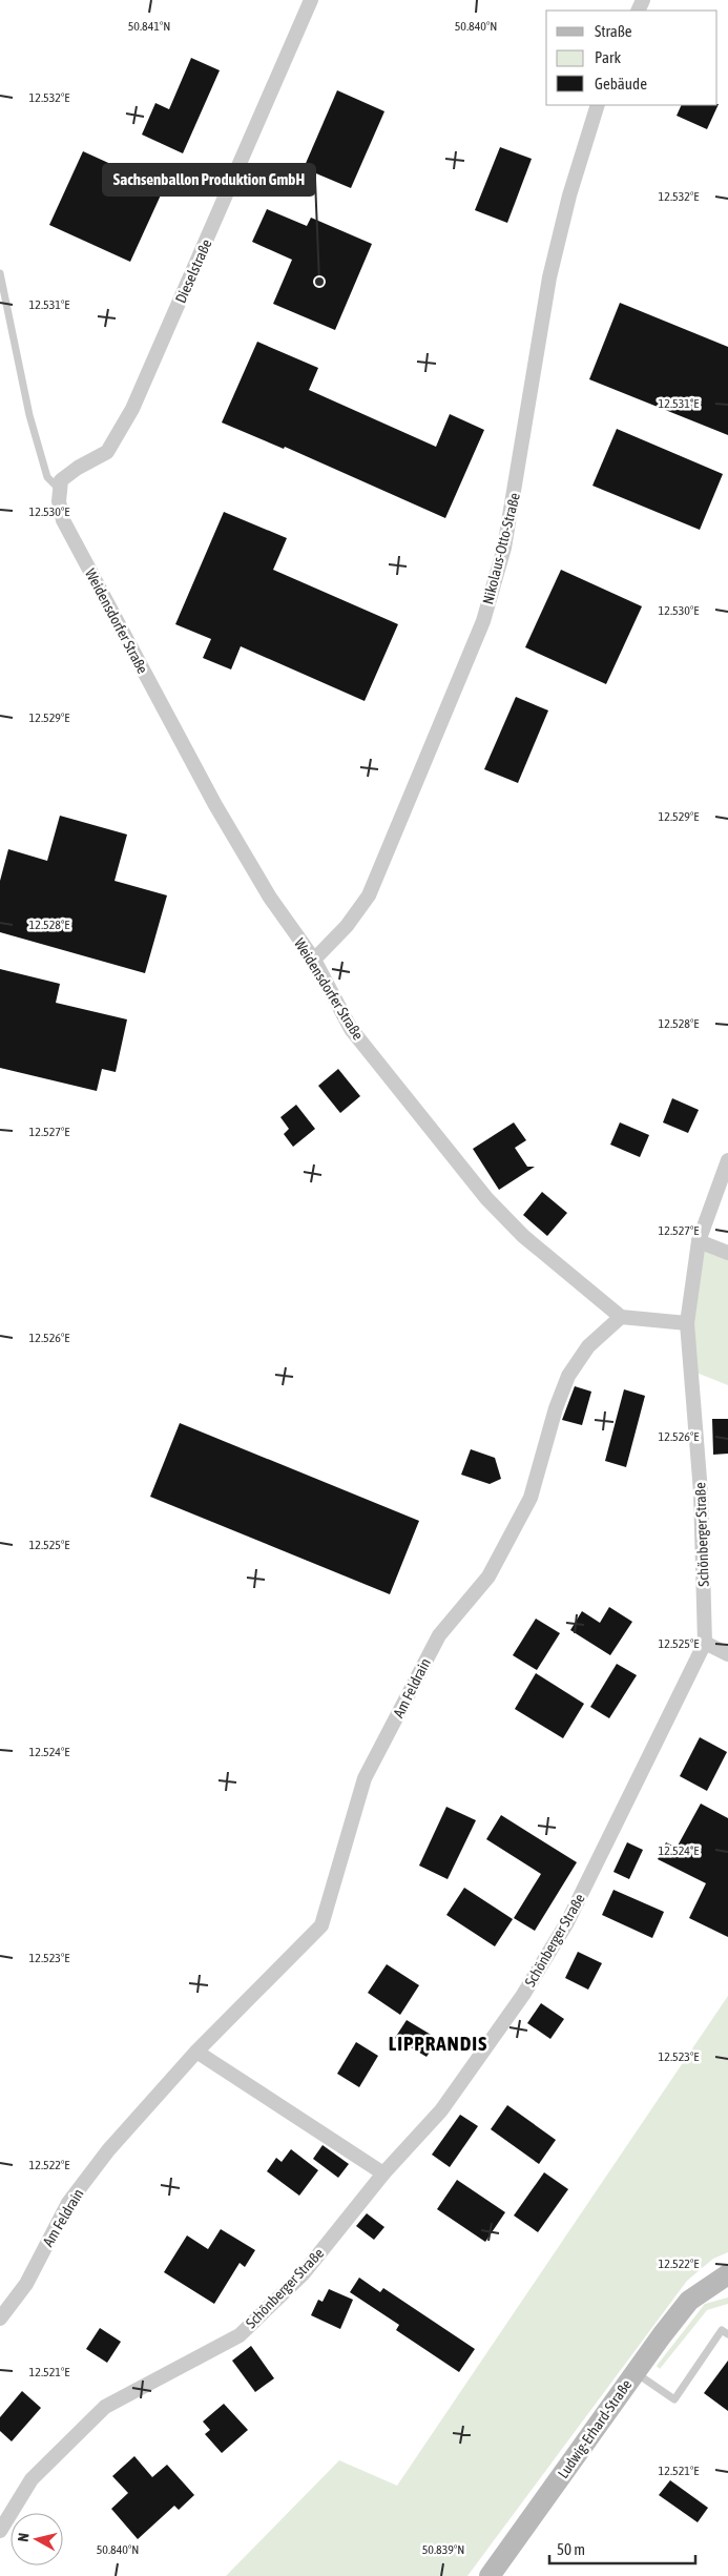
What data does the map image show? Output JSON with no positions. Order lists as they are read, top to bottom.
{
  "streets": {
    "street": [
      "Dieselstraße",
      "Nikolaus-Otto-Straße",
      "Weidensdorfer Straße",
      "Schönberger Straße",
      "Am Feldrain",
      "Ludwig-Erhard-Straße"
    ]
  },
  "crossings": [
    ["Dieselstraße", "Weidensdorfer Straße"],
    ["Nikolaus-Otto-Straße", "Weidensdorfer Straße"],
    ["Weidensdorfer Straße", "Am Feldrain"]
  ],
  "districts": ["LIPPRANDIS"],
  "places": ["Sachsenballon Produktion GmbH"],
  "legend": ["Straße", "Park", "Gebäude"],
  "scale_bar": "50 m",
  "north": "left",
  "coordinates": [
    "50.841°N",
    "50.840°N",
    "12.532°E",
    "12.531°E",
    "12.530°E",
    "12.529°E",
    "12.528°E",
    "12.527°E",
    "12.526°E",
    "12.525°E",
    "12.524°E",
    "12.523°E",
    "12.522°E",
    "12.521°E",
    "50.839°N"
  ]
}
